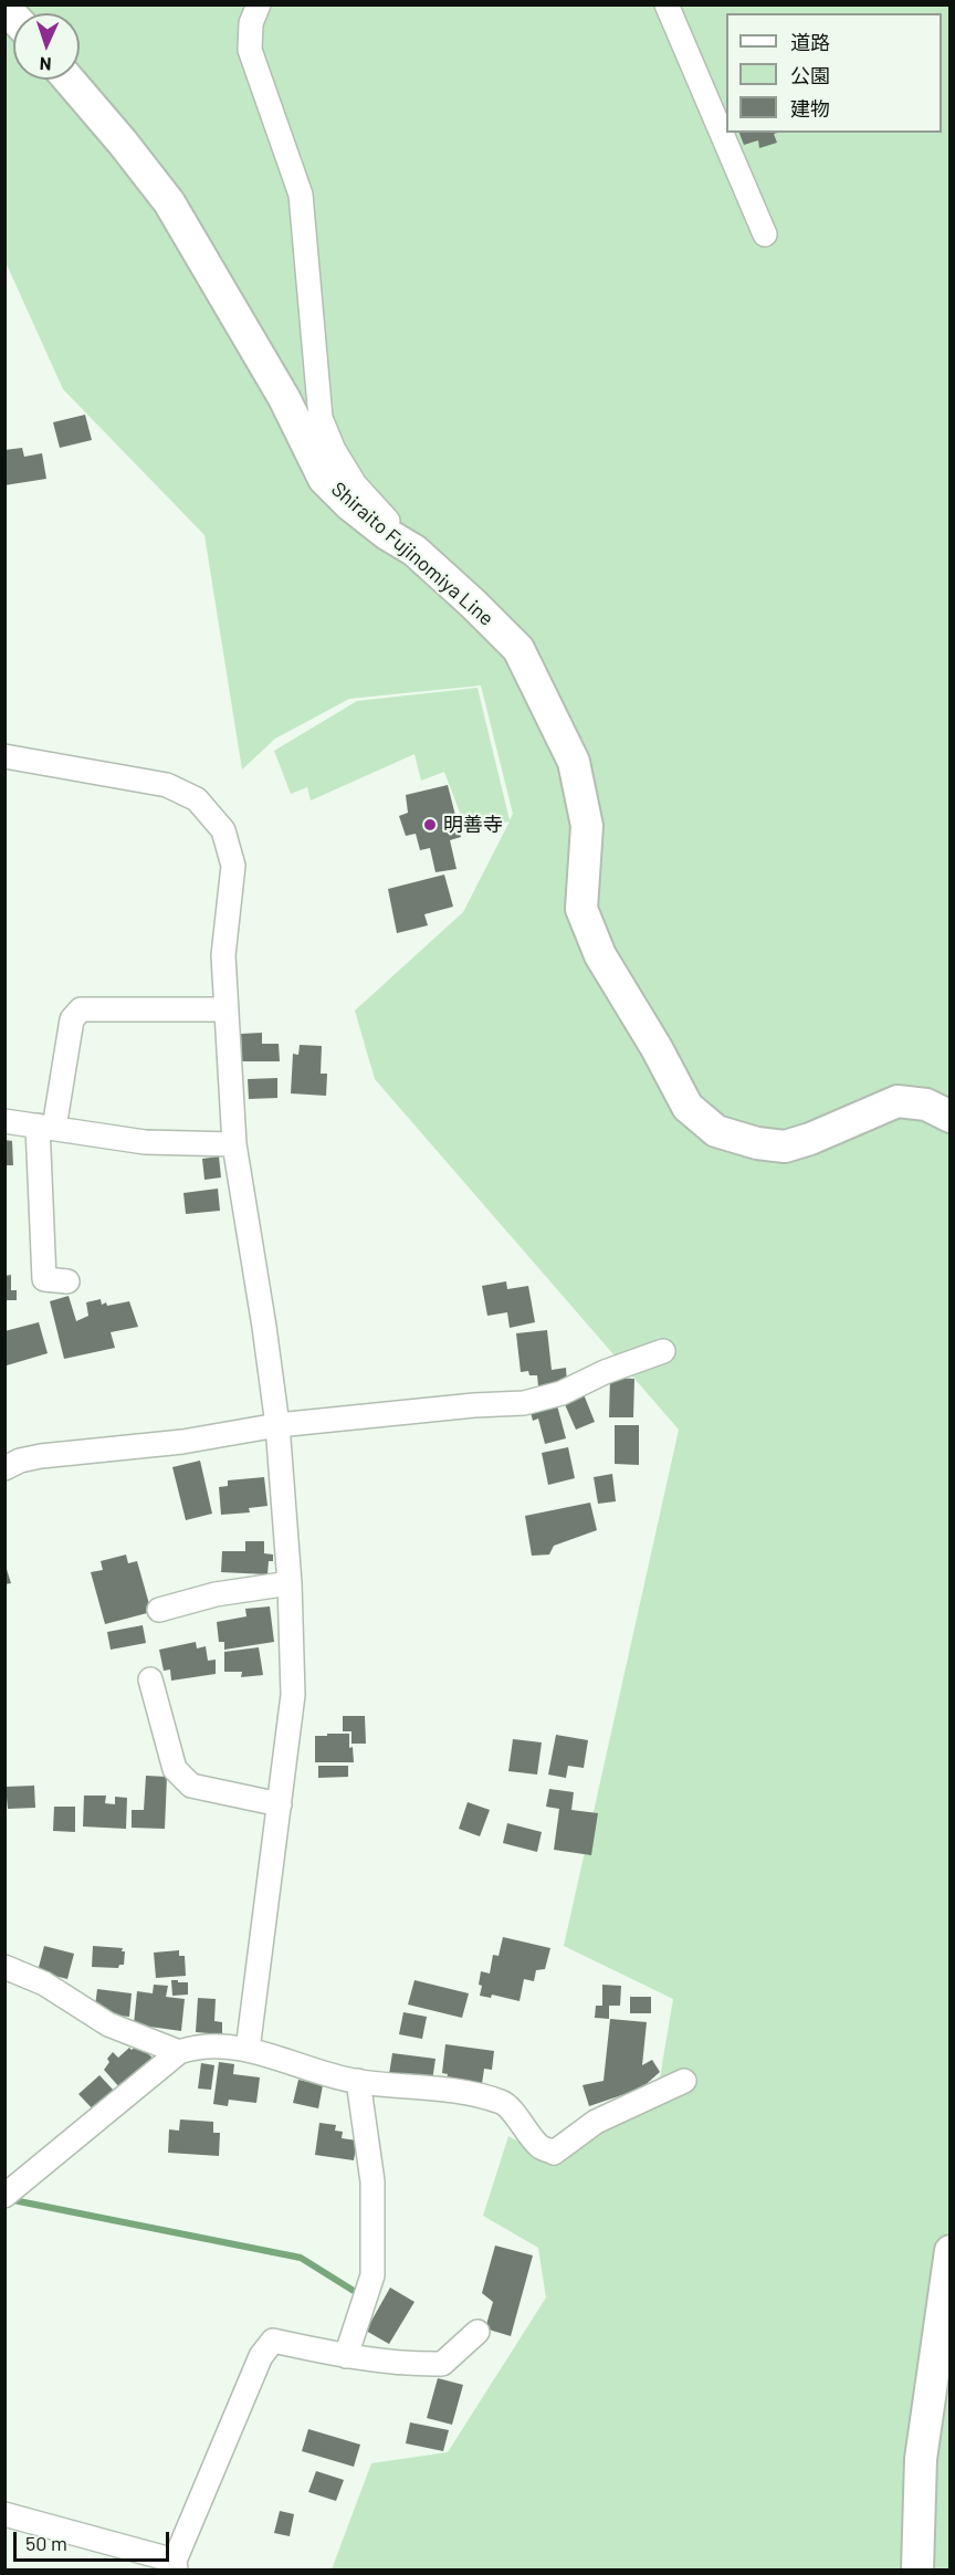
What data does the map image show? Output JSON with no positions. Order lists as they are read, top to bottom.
{
  "streets": {
    "main road": ["Shiraito Fujinomiya Line"]
  },
  "places": ["明善寺"],
  "legend": ["道路", "公園", "建物"],
  "scale_bar": "50 m",
  "north": "bottom"
}
